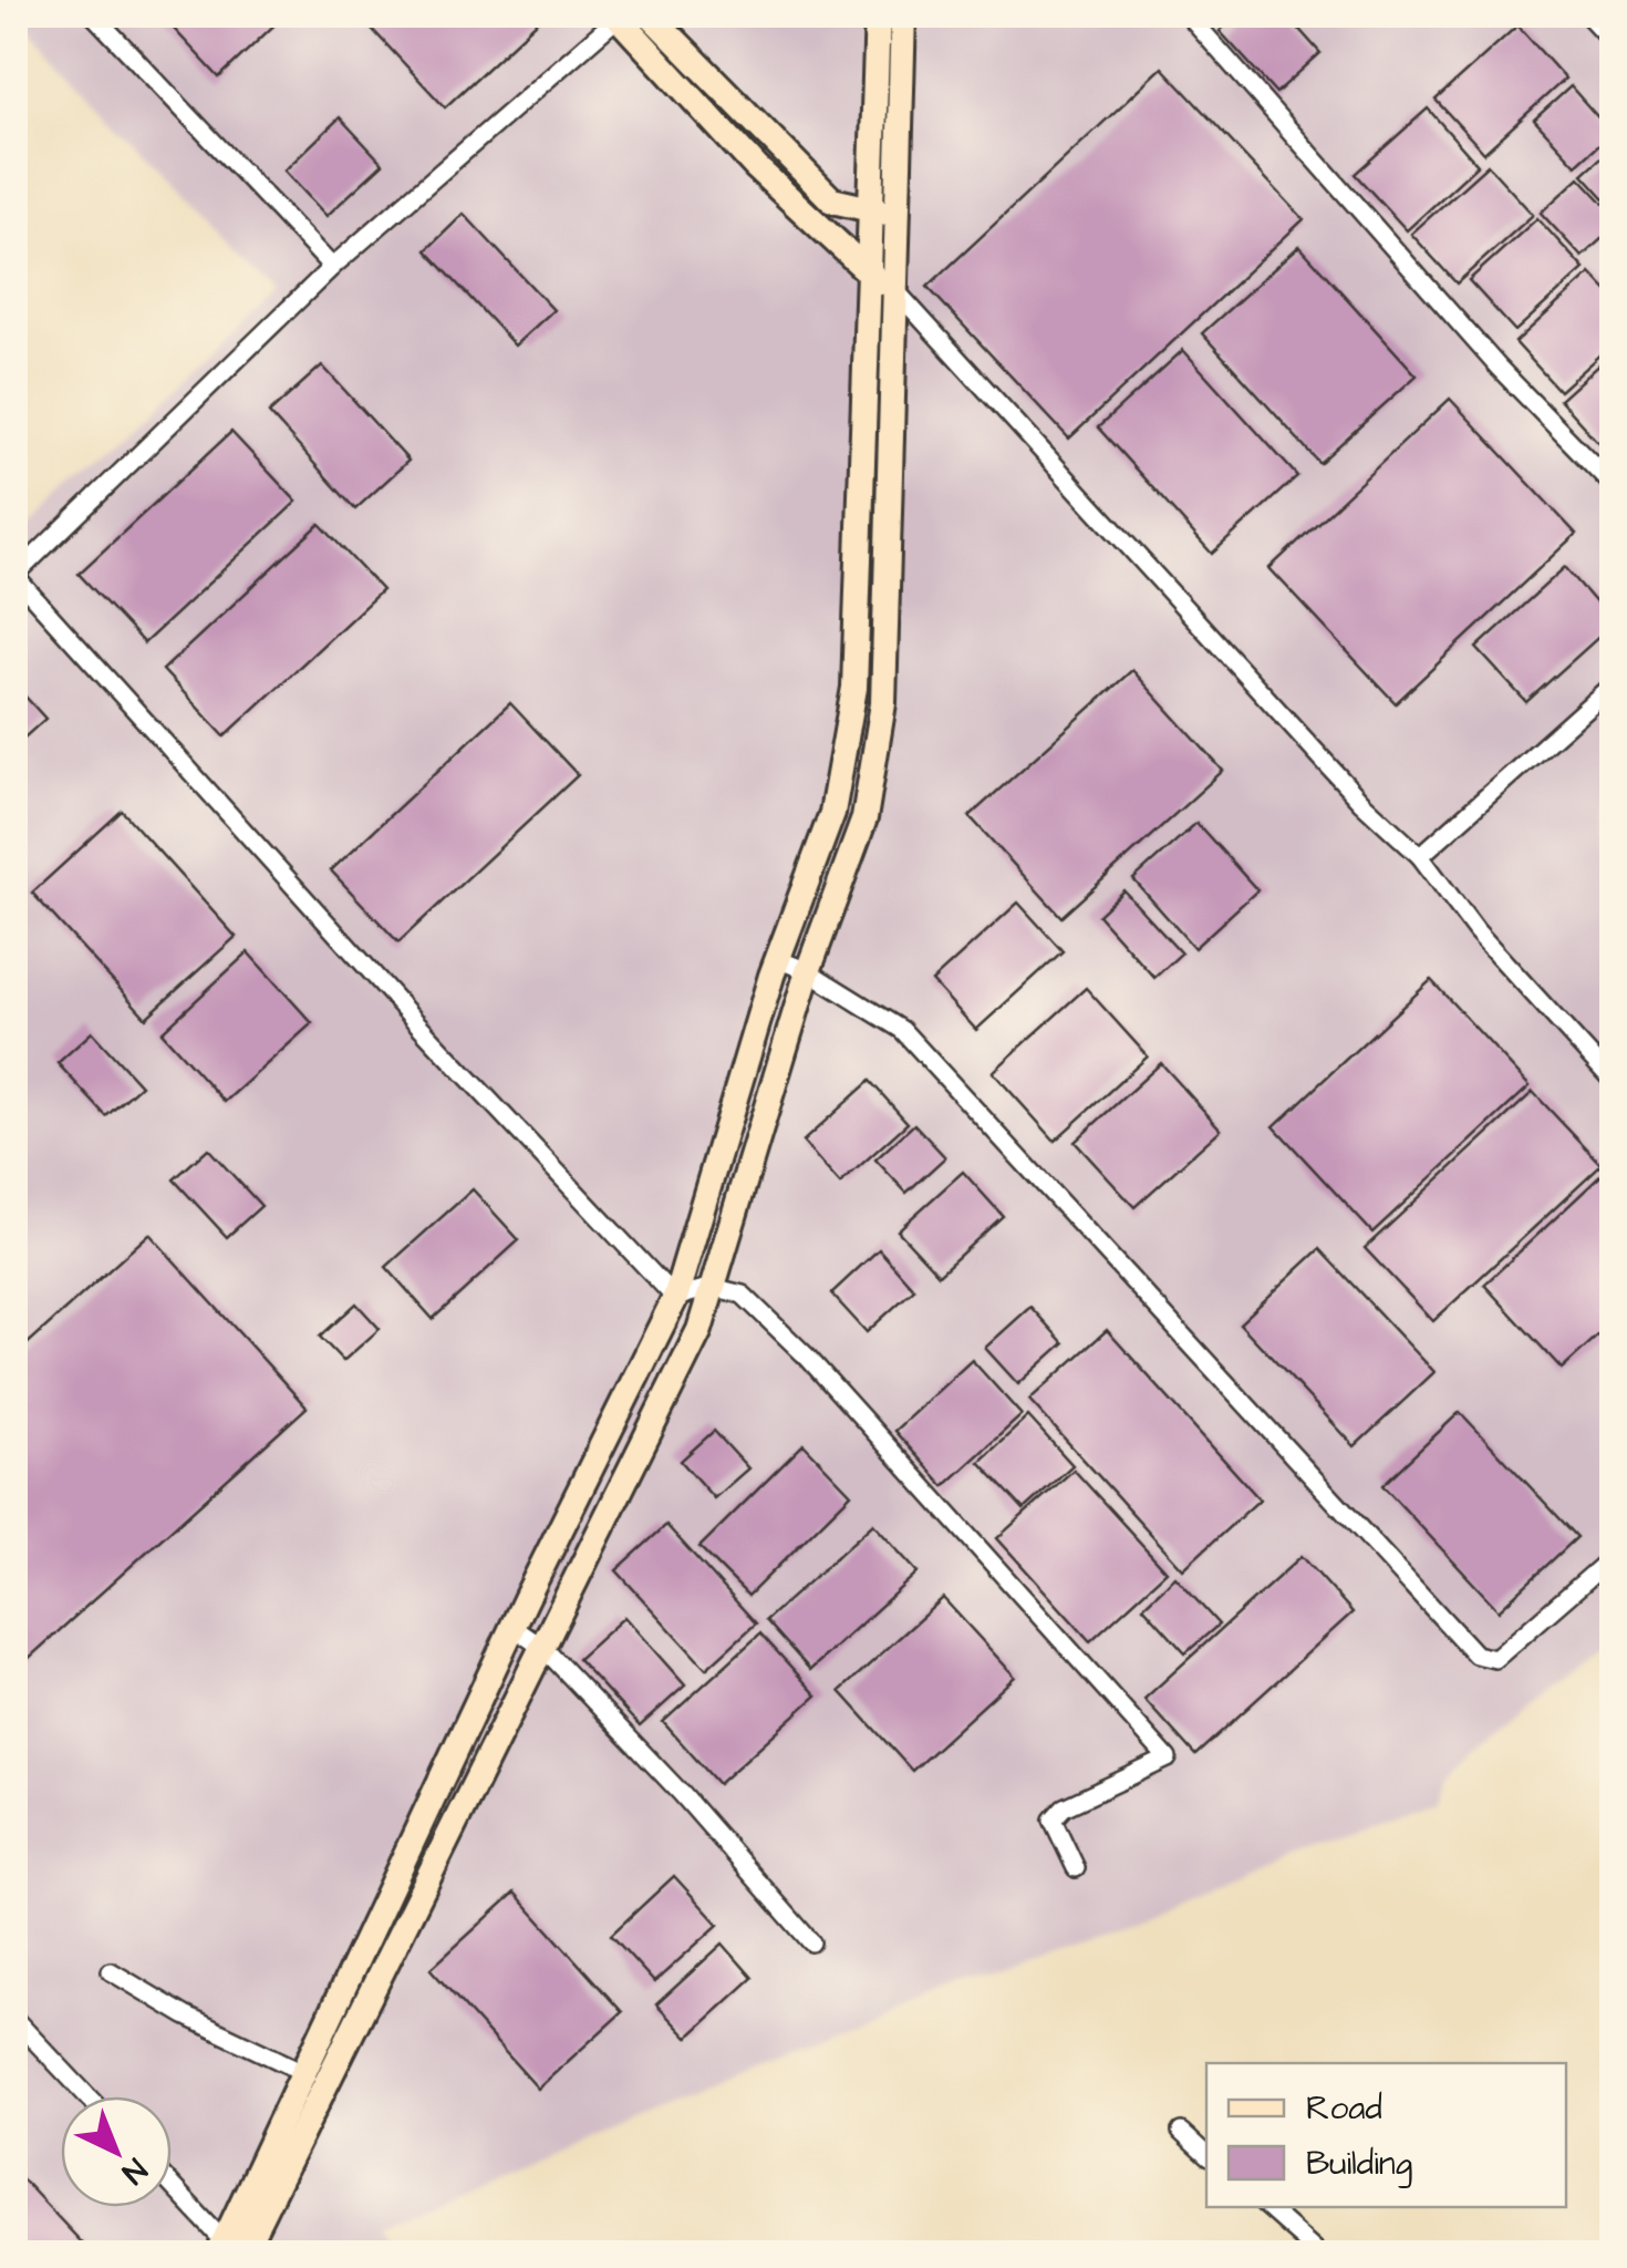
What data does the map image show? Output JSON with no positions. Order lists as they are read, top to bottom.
{
  "legend": ["Road", "Building"],
  "north": "bottom right"
}
